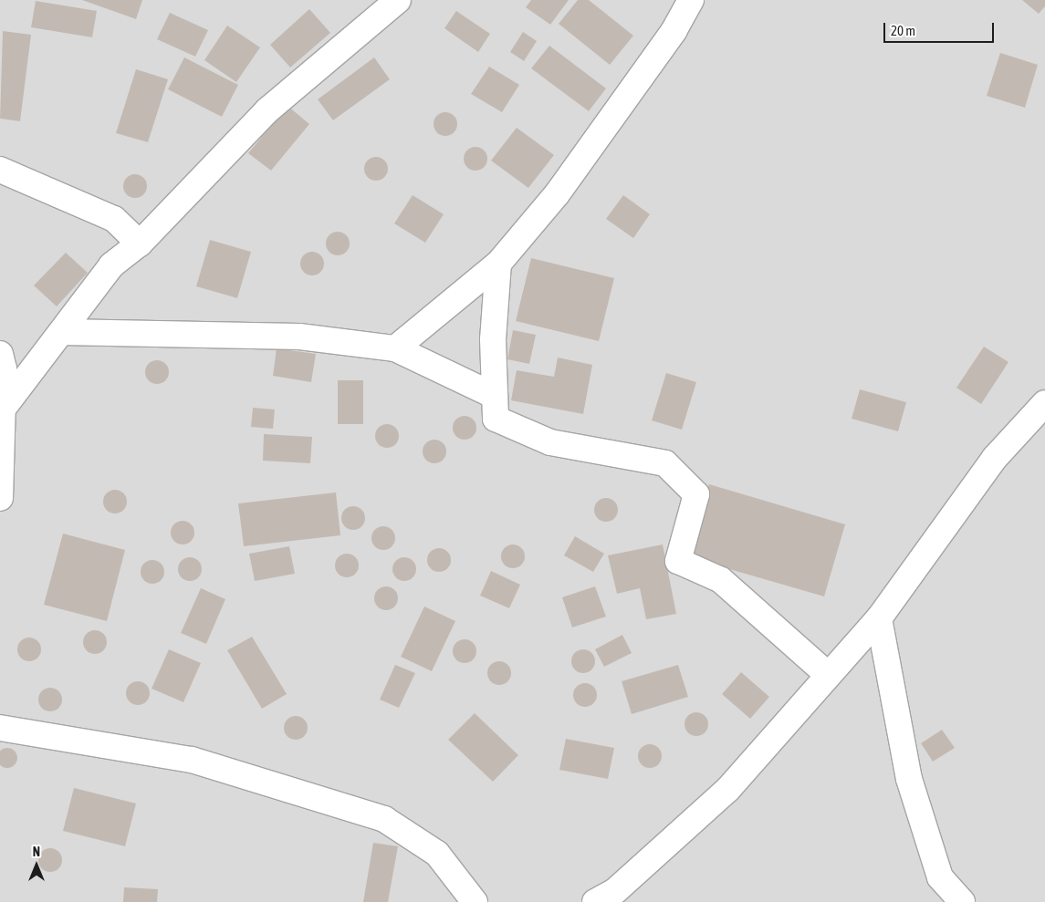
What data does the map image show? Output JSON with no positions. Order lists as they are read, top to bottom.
{
  "scale_bar": "20 m",
  "north": "top"
}
